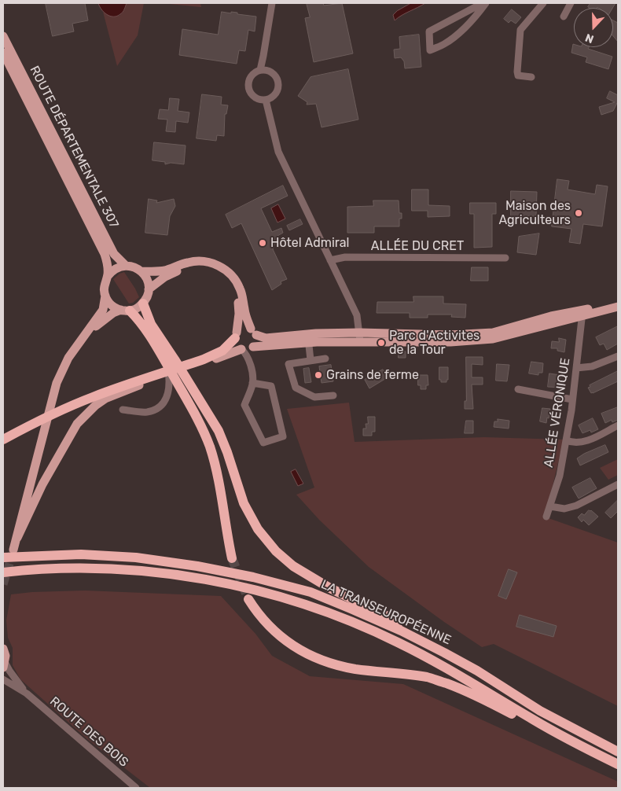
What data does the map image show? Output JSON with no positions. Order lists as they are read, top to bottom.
{
  "streets": {
    "highway": ["LA TRANSEUROPÉENNE"],
    "main road": ["ROUTE DÉPARTEMENTALE 307"],
    "street": ["ALLÉE DU CRET", "ALLÉE VÉRONIQUE", "ROUTE DES BOIS"]
  },
  "places": [
    "Maison des Agriculteurs",
    "Hôtel Admiral",
    "Parc d'Activites de la Tour",
    "Grains de ferme"
  ],
  "north": "bottom"
}
